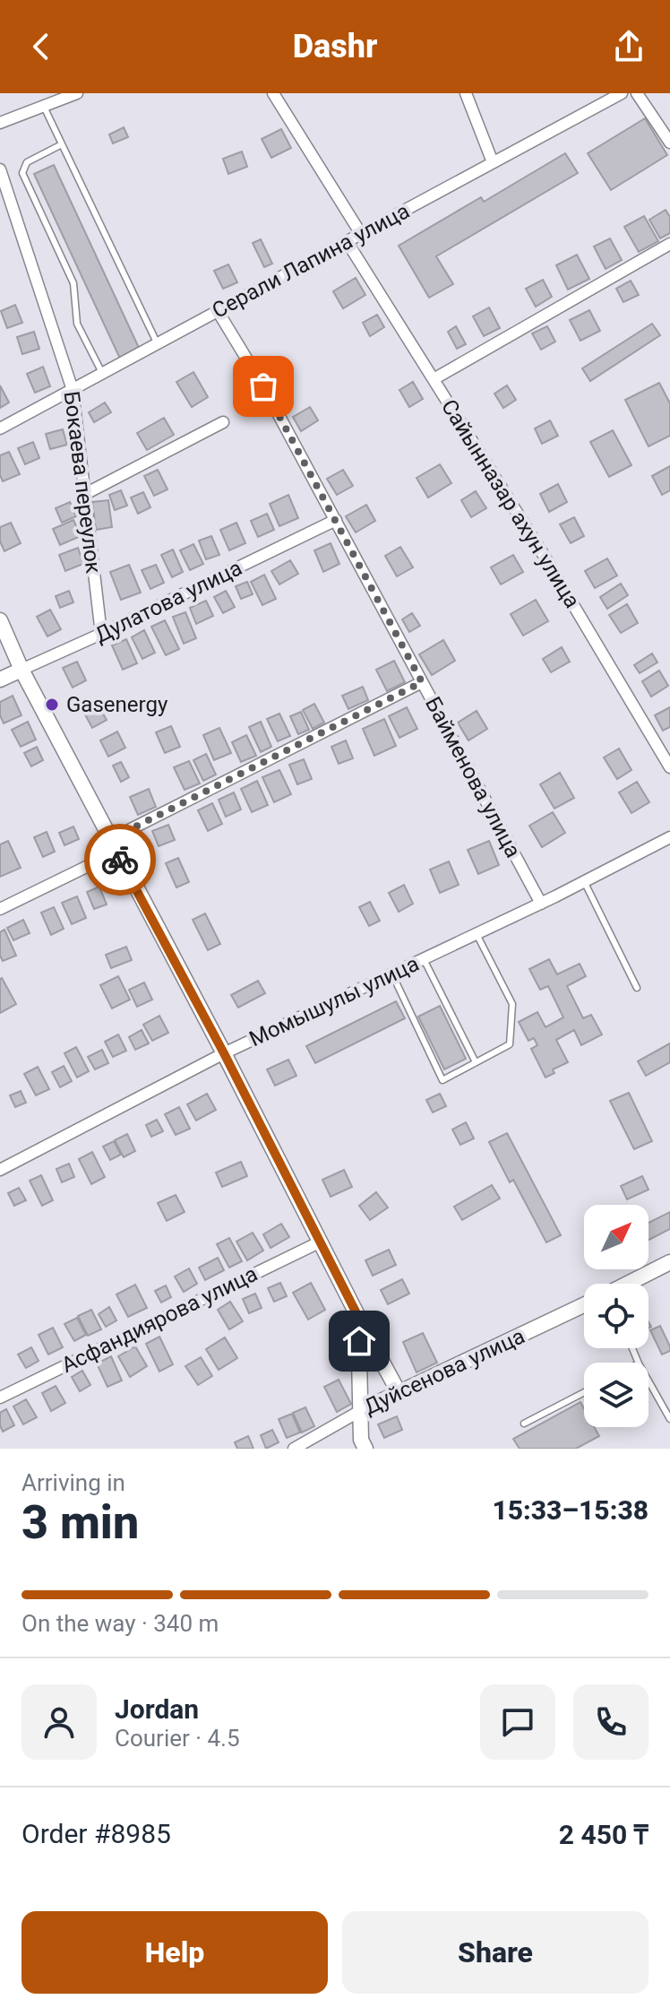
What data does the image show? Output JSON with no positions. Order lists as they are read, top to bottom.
{
  "streets": {
    "street": [
      "Серали Лапина улица",
      "Бокаева переулок",
      "Сайынназар ахун улица",
      "Дулатова улица",
      "Байменова улица",
      "Момышулы улица",
      "Асфандиярова улица",
      "Дуйсенова улица"
    ]
  },
  "crossings": [
    ["Серали Лапина улица", "Бокаева переулок"],
    ["Серали Лапина улица", "Сайынназар ахун улица"],
    ["Серали Лапина улица", "Байменова улица"],
    ["Бокаева переулок", "Дулатова улица"],
    ["Дулатова улица", "Байменова улица"],
    ["Байменова улица", "Момышулы улица"]
  ],
  "places": ["Gasenergy"],
  "north": "top right",
  "page": {
    "header": "Dashr",
    "heading": ["3 min", "Arriving in", "15:33–15:38"],
    "panel": [
      "Jordan",
      "Courier · 4.5",
      "Order #8985",
      "2 450 ₸"
    ],
    "bar": "On the way · 340 m",
    "buttons": ["Help", "Share"]
  }
}
